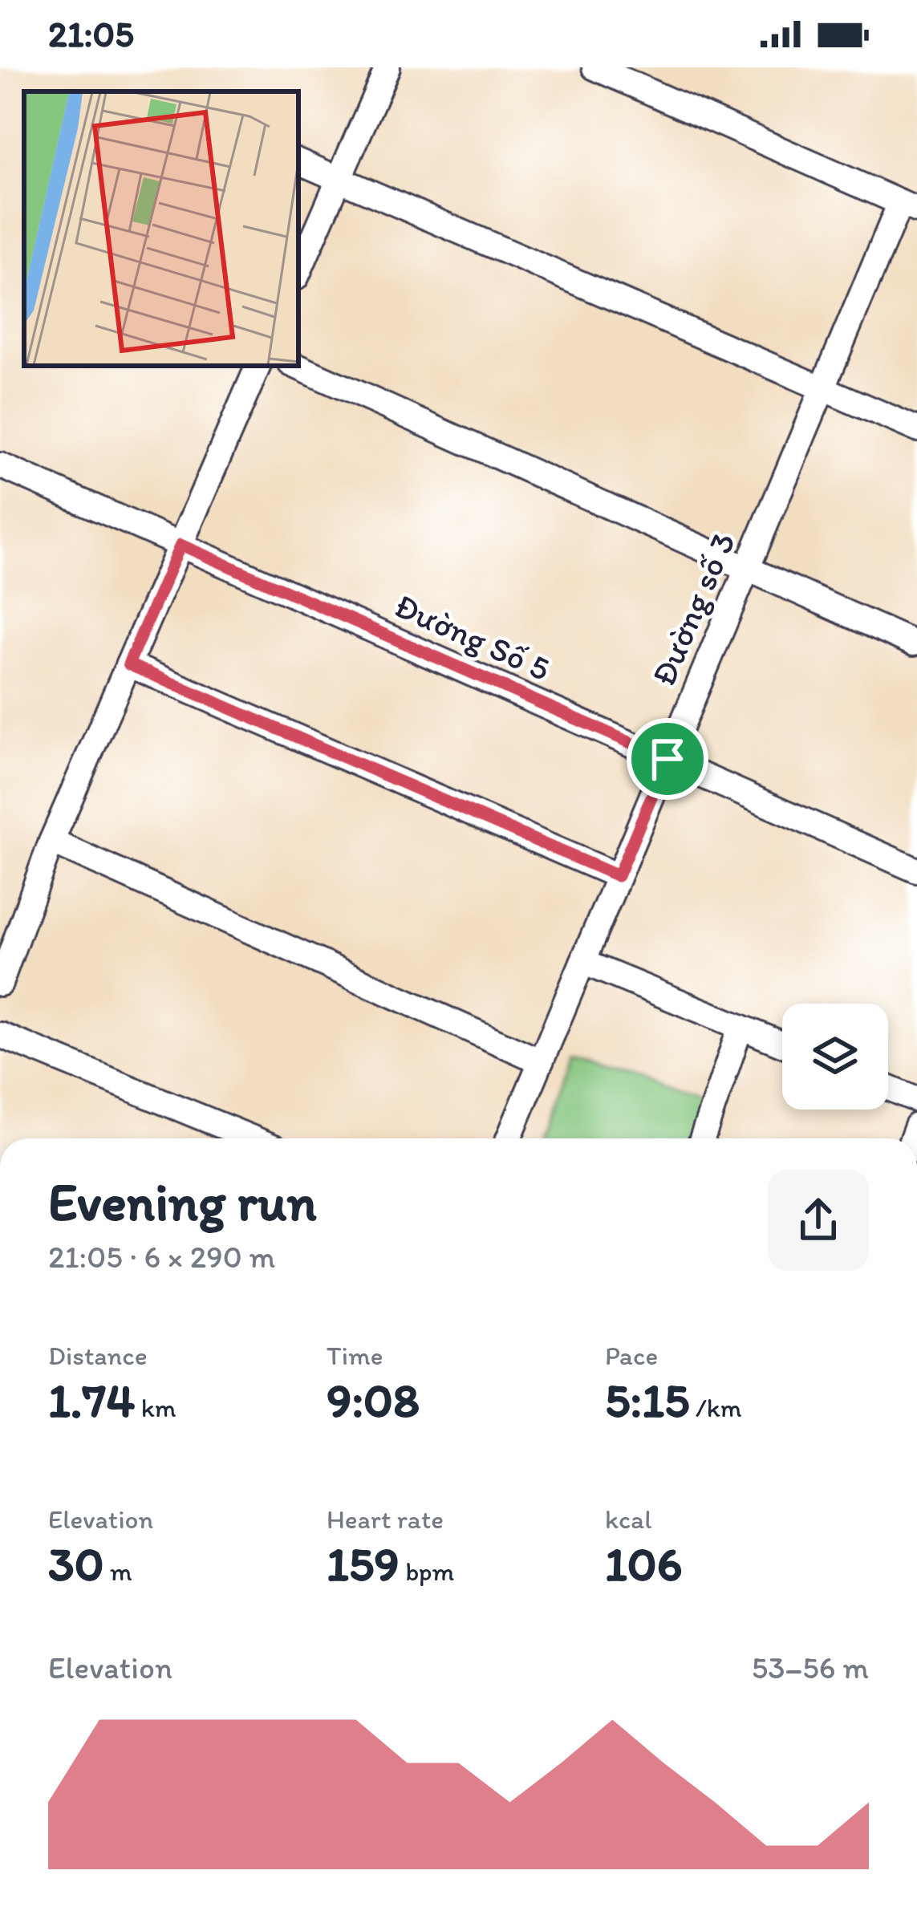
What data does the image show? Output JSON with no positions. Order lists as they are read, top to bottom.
{
  "streets": {
    "street": ["Đường số 3", "Đường Số 5"]
  },
  "crossings": [
    ["Đường số 3", "Đường Số 5"]
  ],
  "page": {
    "status": "21:05",
    "heading": ["Evening run", "21:05 · 6 × 290 m"],
    "stats": [
      ["Distance", "1.74 km"],
      ["Time", "9:08"],
      ["Pace", "5:15 /km"],
      ["Elevation", "30 m"],
      ["Heart rate", "159 bpm"],
      ["kcal", "106"]
    ],
    "chart": ["Elevation", "53–56 m"]
  }
}
